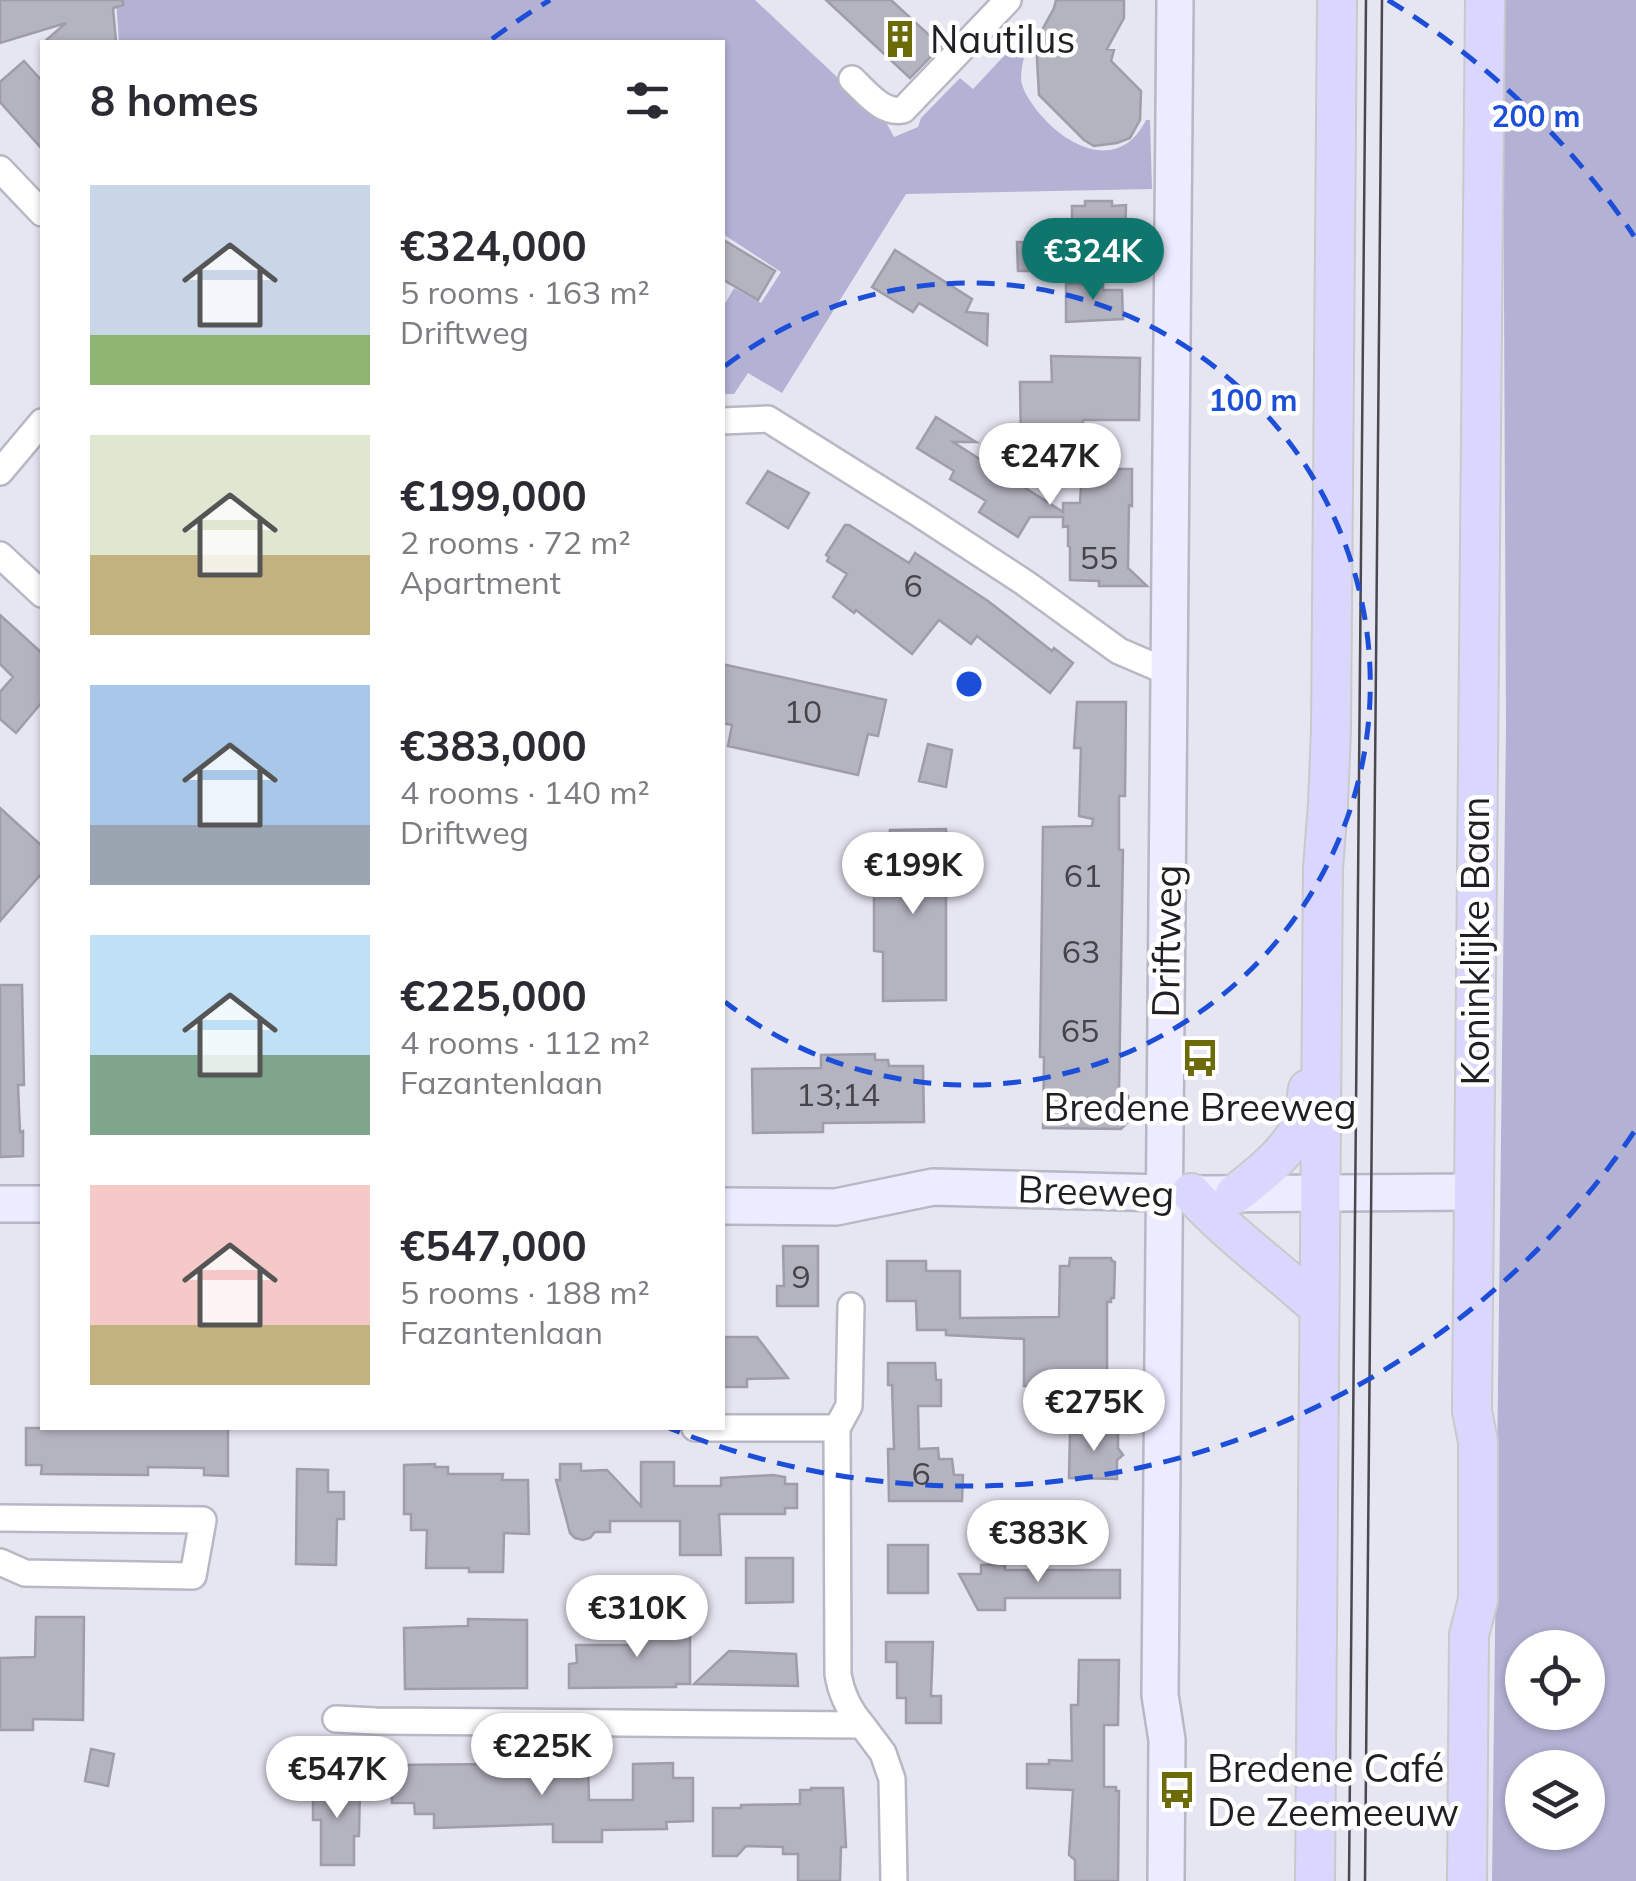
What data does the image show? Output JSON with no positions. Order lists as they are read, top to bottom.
{
  "streets": {
    "main road": ["Koninklijke Baan"],
    "street": ["Driftweg", "Breeweg"]
  },
  "crossings": [
    ["Driftweg", "Breeweg"],
    ["Koninklijke Baan", "Breeweg"]
  ],
  "places": {
    "building": ["Nautilus"],
    "bus stop": ["Bredene Breeweg", "Bredene Café De Zeemeeuw"]
  },
  "house_numbers": [
    "55",
    "6",
    "10",
    "61",
    "63",
    "65",
    "13;14",
    "9",
    "6"
  ],
  "page": {
    "heading": "8 homes",
    "list": [
      {
        "name": "€324,000",
        "note": "5 rooms · 163 m² · Driftweg"
      },
      {
        "name": "€199,000",
        "note": "2 rooms · 72 m² · Apartment"
      },
      {
        "name": "€383,000",
        "note": "4 rooms · 140 m² · Driftweg"
      },
      {
        "name": "€225,000",
        "note": "4 rooms · 112 m² · Fazantenlaan"
      },
      {
        "name": "€547,000",
        "note": "5 rooms · 188 m² · Fazantenlaan"
      }
    ],
    "price": [
      "€324K",
      "€247K",
      "€199K",
      "€275K",
      "€383K",
      "€310K",
      "€225K",
      "€547K"
    ]
  },
  "rings": ["200 m", "100 m"]
}
